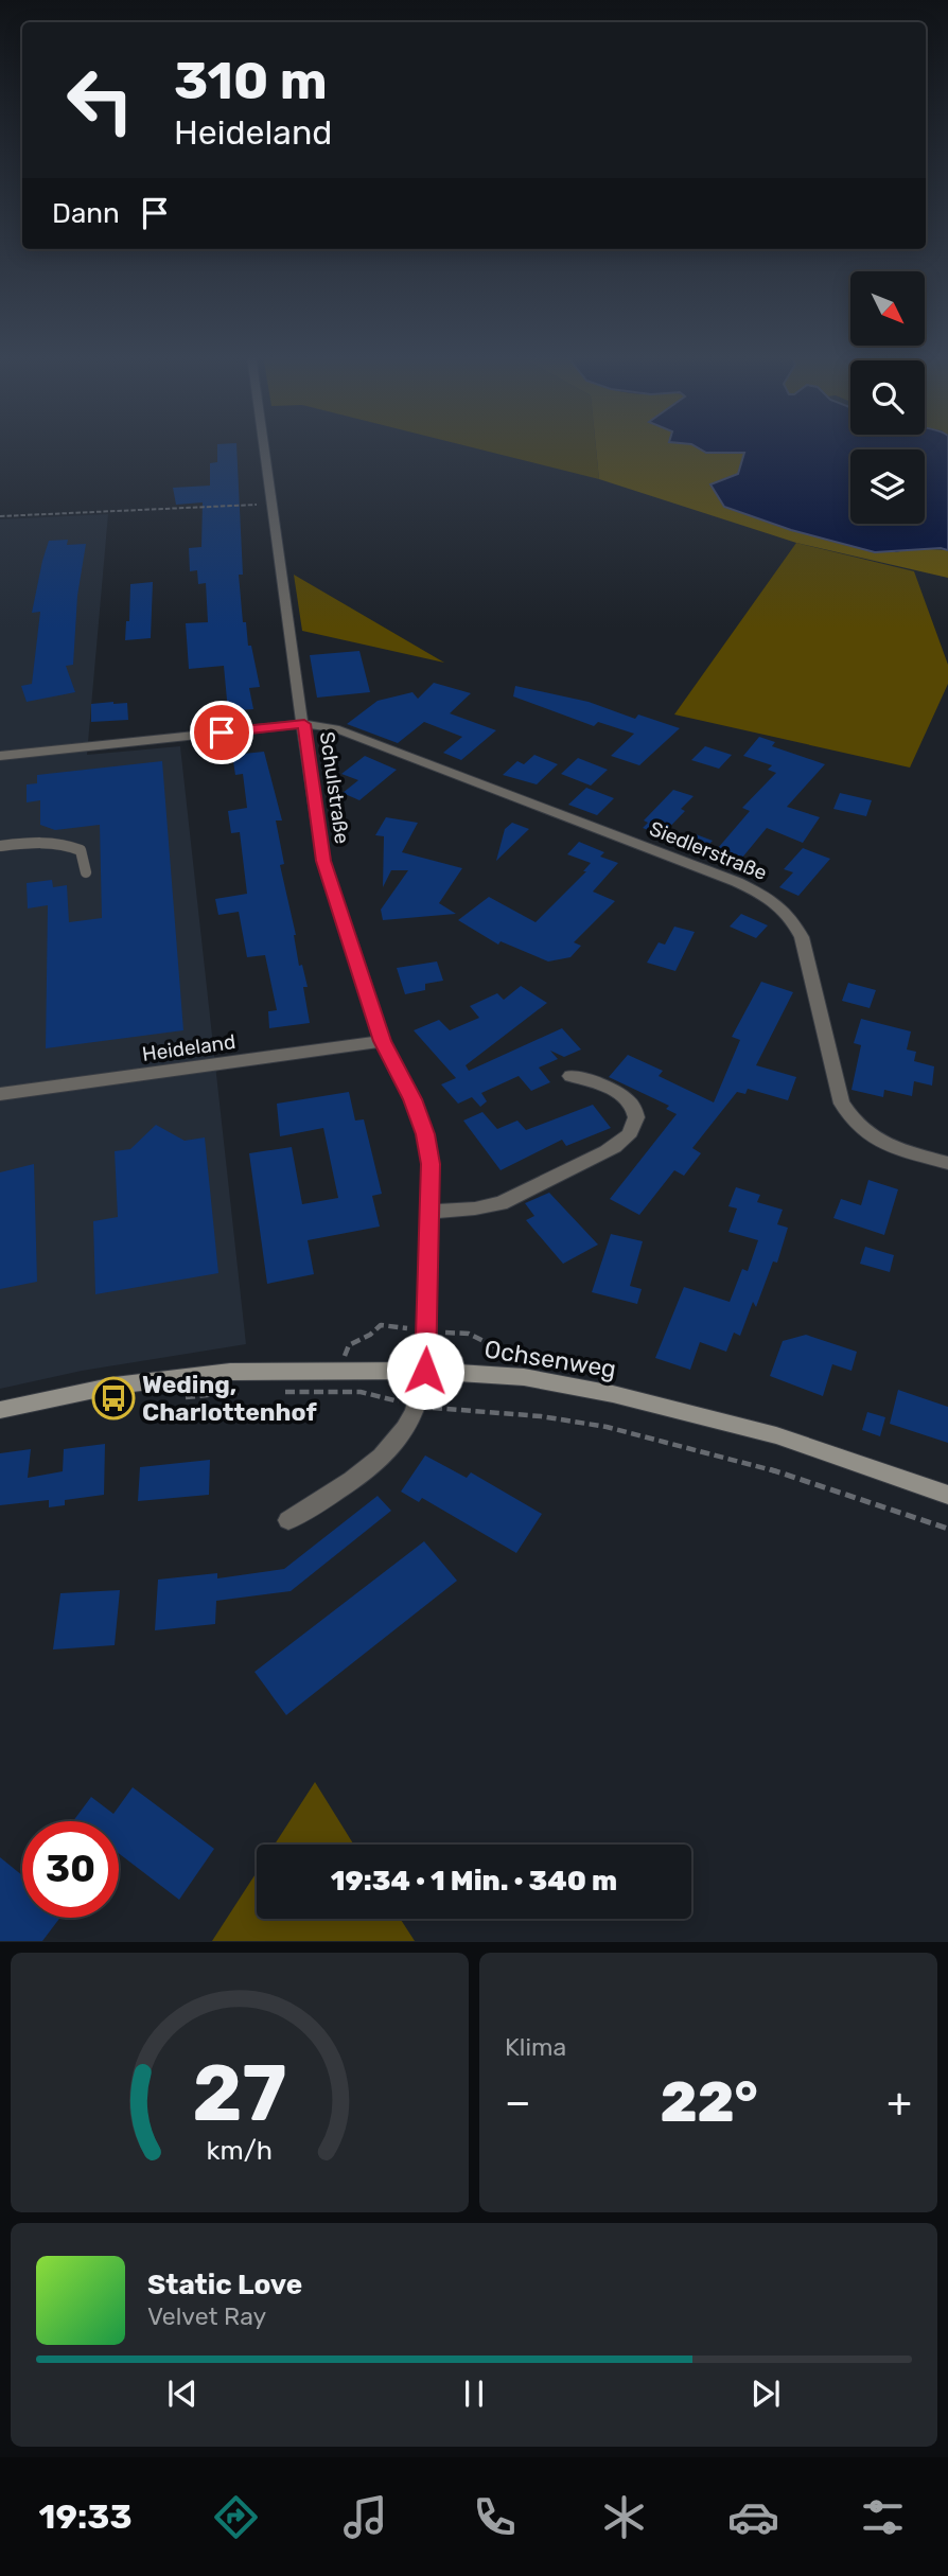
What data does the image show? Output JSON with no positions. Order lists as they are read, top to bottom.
{
  "streets": {
    "main road": ["Ochsenweg"],
    "street": ["Schulstraße", "Siedlerstraße", "Heideland"]
  },
  "crossings": [
    ["Schulstraße", "Siedlerstraße"],
    ["Schulstraße", "Heideland"],
    ["Schulstraße", "Ochsenweg"]
  ],
  "places": {
    "bus stop": ["Weding, Charlottenhof"]
  },
  "north": "bottom right",
  "page": {
    "turn": ["310 m", "Heideland"],
    "then": "Dann",
    "limit": "30",
    "trip": "19:34 · 1 Min. · 340 m",
    "tile": "Klima",
    "heat": ["−", "22°", "+"],
    "song": ["Static Love", "Velvet Ray"],
    "tabs": "19:33",
    "gauge": ["27", "km/h"]
  }
}
